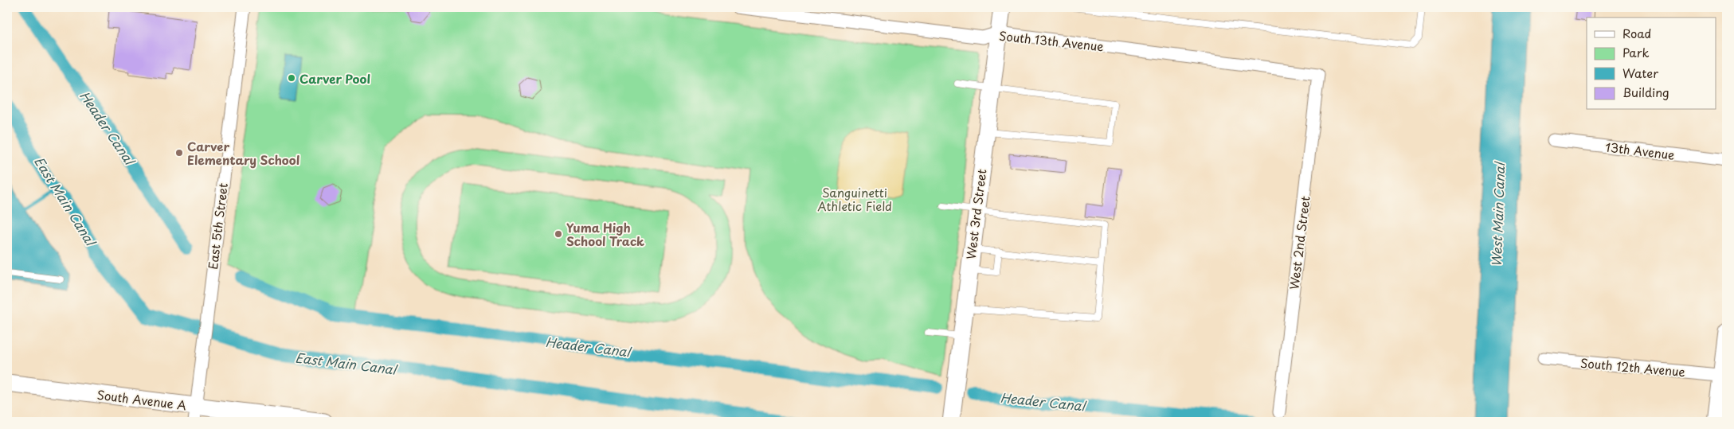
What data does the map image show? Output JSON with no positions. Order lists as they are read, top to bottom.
{
  "streets": {
    "street": [
      "South 13th Avenue",
      "13th Avenue",
      "West 3rd Street",
      "East 5th Street",
      "West 2nd Street",
      "South 12th Avenue",
      "South Avenue A"
    ]
  },
  "crossings": [
    ["South 13th Avenue", "West 3rd Street"],
    ["South 13th Avenue", "West 2nd Street"],
    ["East 5th Street", "South Avenue A"]
  ],
  "water": ["Header Canal", "East Main Canal", "West Main Canal"],
  "parks": ["Sanguinetti Athletic Field"],
  "places": ["Carver Pool", "Carver Elementary School", "Yuma High School Track"],
  "legend": [
    "Road",
    "Park",
    "Water",
    "Building"
  ]
}
